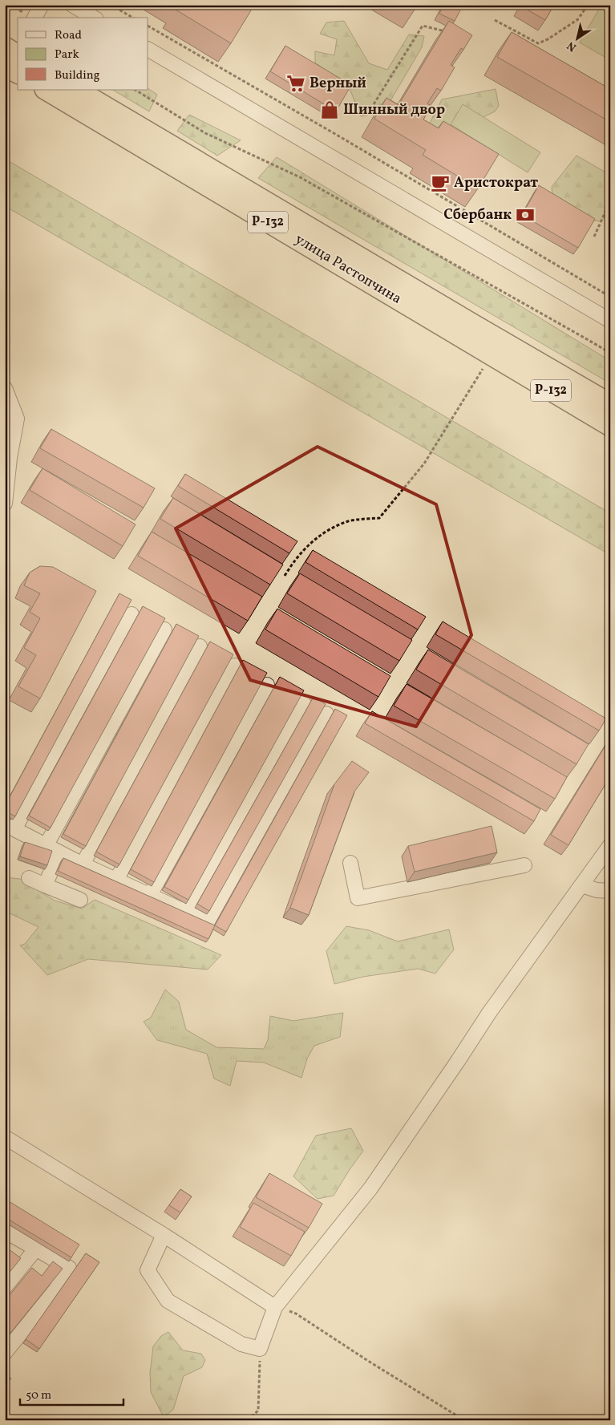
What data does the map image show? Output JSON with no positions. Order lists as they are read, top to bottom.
{
  "streets": {
    "highway": ["Р-132", "улица Растопчина"]
  },
  "places": {
    "supermarket": ["Верный"],
    "shop": ["Шинный двор"],
    "cafe": ["Аристократ"],
    "bank": ["Сбербанк"]
  },
  "legend": ["Road", "Park", "Building"],
  "scale_bar": "50 m",
  "north": "bottom left"
}
